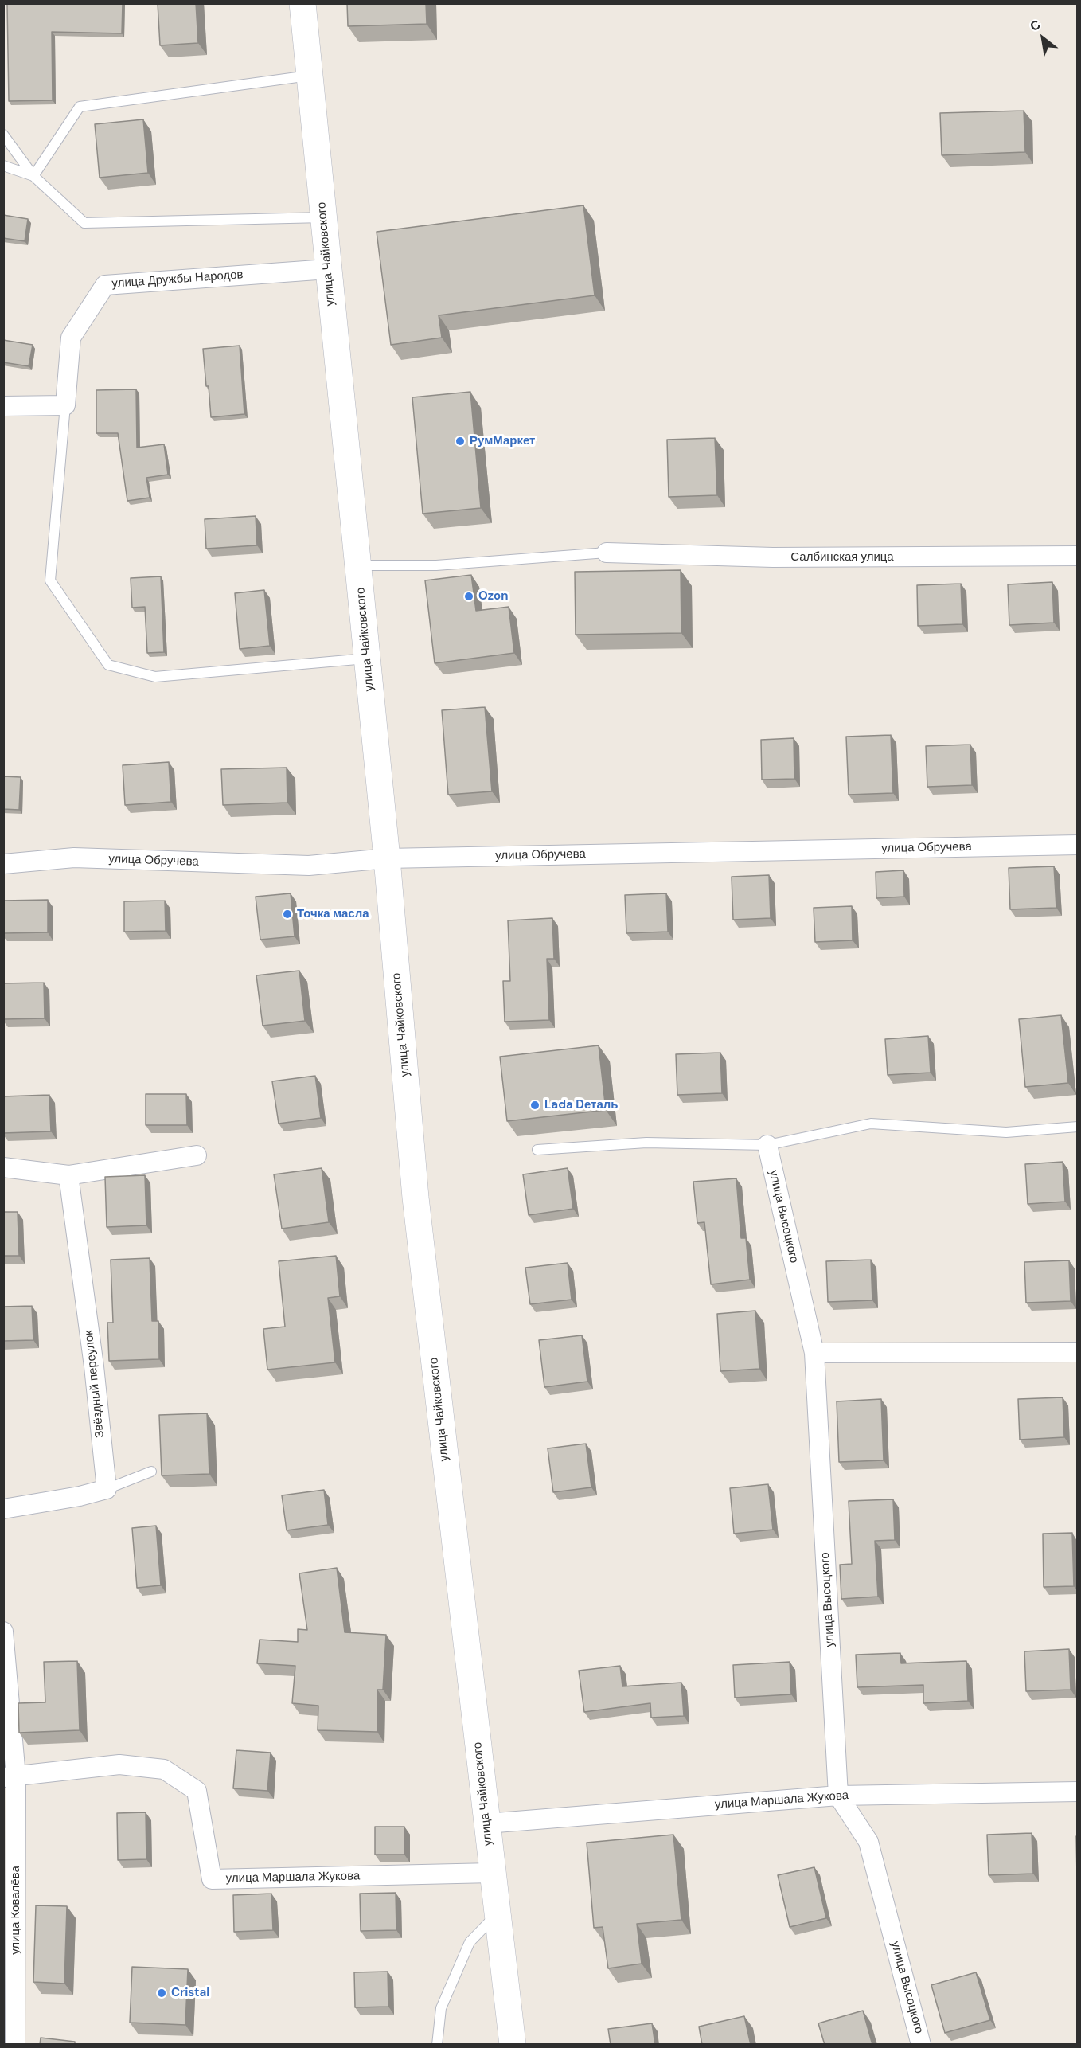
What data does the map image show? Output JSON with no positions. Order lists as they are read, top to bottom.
{
  "streets": {
    "main road": ["улица Чайковского"],
    "street": [
      "улица Дружбы Народов",
      "Салбинская улица",
      "улица Обручева",
      "улица Высоцкого",
      "Звёздный переулок",
      "улица Маршала Жукова",
      "улица Ковалёва"
    ]
  },
  "crossings": [
    ["улица Чайковского", "улица Дружбы Народов"],
    ["улица Чайковского", "улица Обручева"],
    ["улица Чайковского", "улица Маршала Жукова"],
    ["улица Высоцкого", "улица Маршала Жукова"],
    ["улица Маршала Жукова", "улица Ковалёва"]
  ],
  "places": [
    "РумМаркет",
    "Ozon",
    "Точка масла",
    "Lada Dеталь",
    "Cristal"
  ],
  "north": "top left"
}
